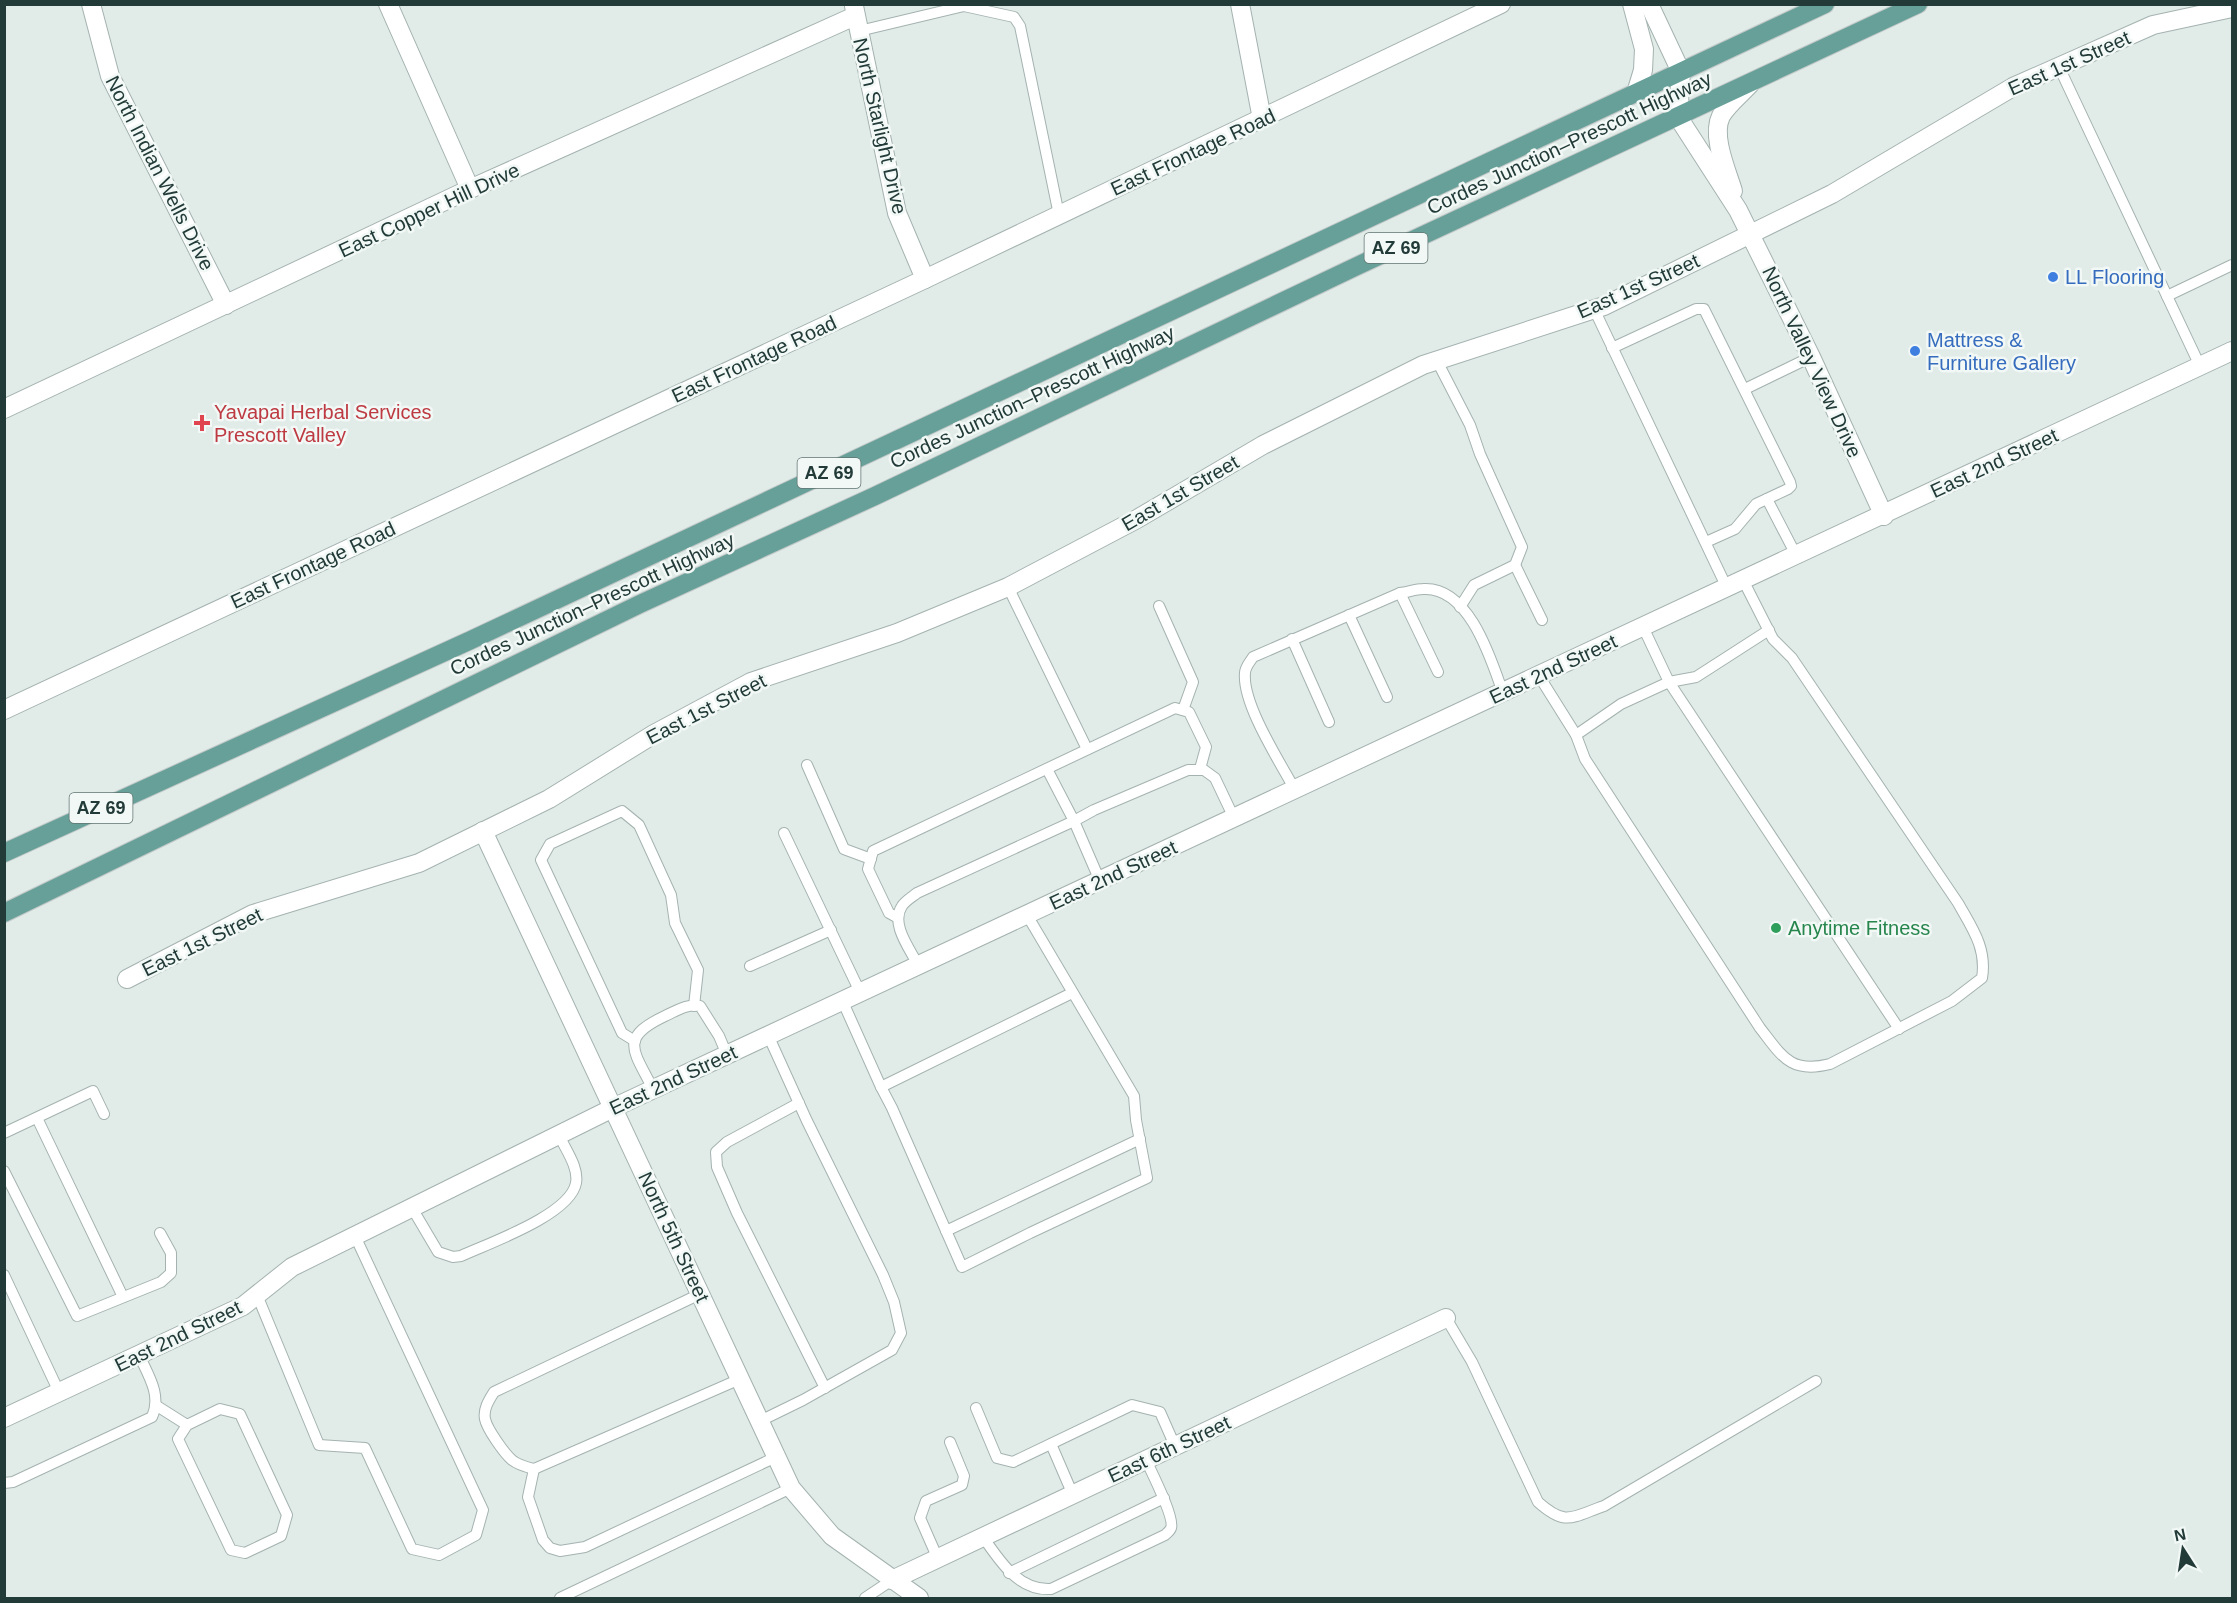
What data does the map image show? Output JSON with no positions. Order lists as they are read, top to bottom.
{
  "streets": {
    "main road": ["Cordes Junction–Prescott Highway", "AZ 69"],
    "street": [
      "East 1st Street",
      "North Starlight Drive",
      "East Frontage Road",
      "North Indian Wells Drive",
      "East Copper Hill Drive",
      "North Valley View Drive",
      "East 2nd Street",
      "North 5th Street",
      "East 6th Street"
    ]
  },
  "crossings": [
    ["East 1st Street", "North Valley View Drive"],
    ["East 1st Street", "North 5th Street"],
    ["North Starlight Drive", "East Frontage Road"],
    ["North Starlight Drive", "East Copper Hill Drive"],
    ["Cordes Junction–Prescott Highway", "North Valley View Drive"],
    ["North Indian Wells Drive", "East Copper Hill Drive"],
    ["North Valley View Drive", "East 2nd Street"],
    ["East 2nd Street", "North 5th Street"],
    ["North 5th Street", "East 6th Street"]
  ],
  "places": {
    "other": ["LL Flooring", "Mattress & Furniture Gallery", "Anytime Fitness"],
    "health": ["Yavapai Herbal Services Prescott Valley"]
  },
  "north": "top"
}
